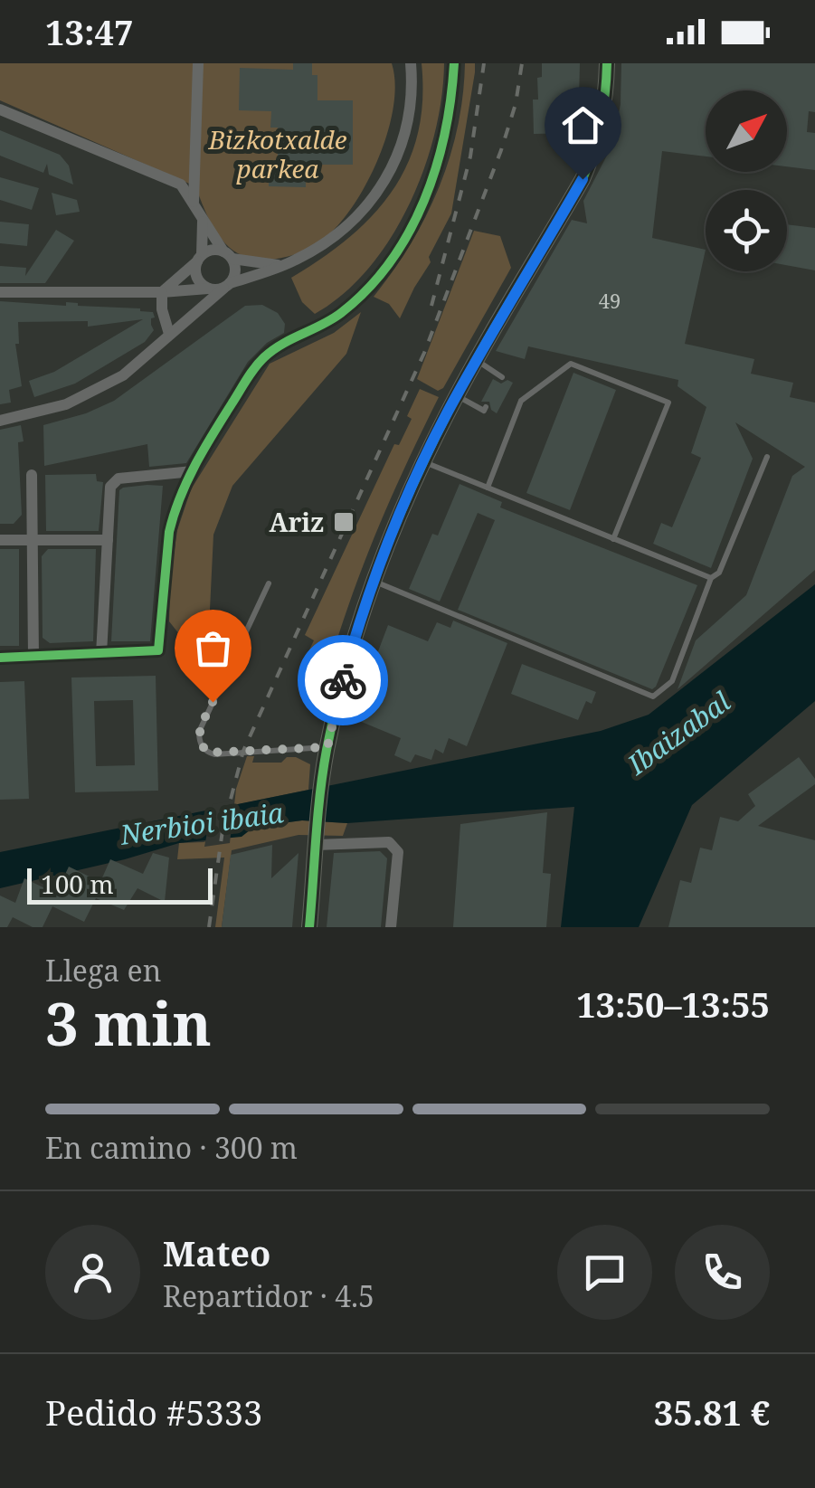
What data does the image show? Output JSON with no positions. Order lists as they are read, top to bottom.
{
  "water": ["Ibaizabal", "Nerbioi ibaia"],
  "parks": ["Bizkotxalde parkea"],
  "places": {
    "transit": ["Ariz"]
  },
  "house_numbers": ["49"],
  "scale_bar": "100 m",
  "north": "top right",
  "page": {
    "status": "13:47",
    "scale": "100 m",
    "heading": ["3 min", "Llega en", "13:50–13:55"],
    "panel": [
      "Mateo",
      "Repartidor · 4.5",
      "Pedido #5333",
      "35.81 €"
    ],
    "bar": "En camino · 300 m"
  }
}
